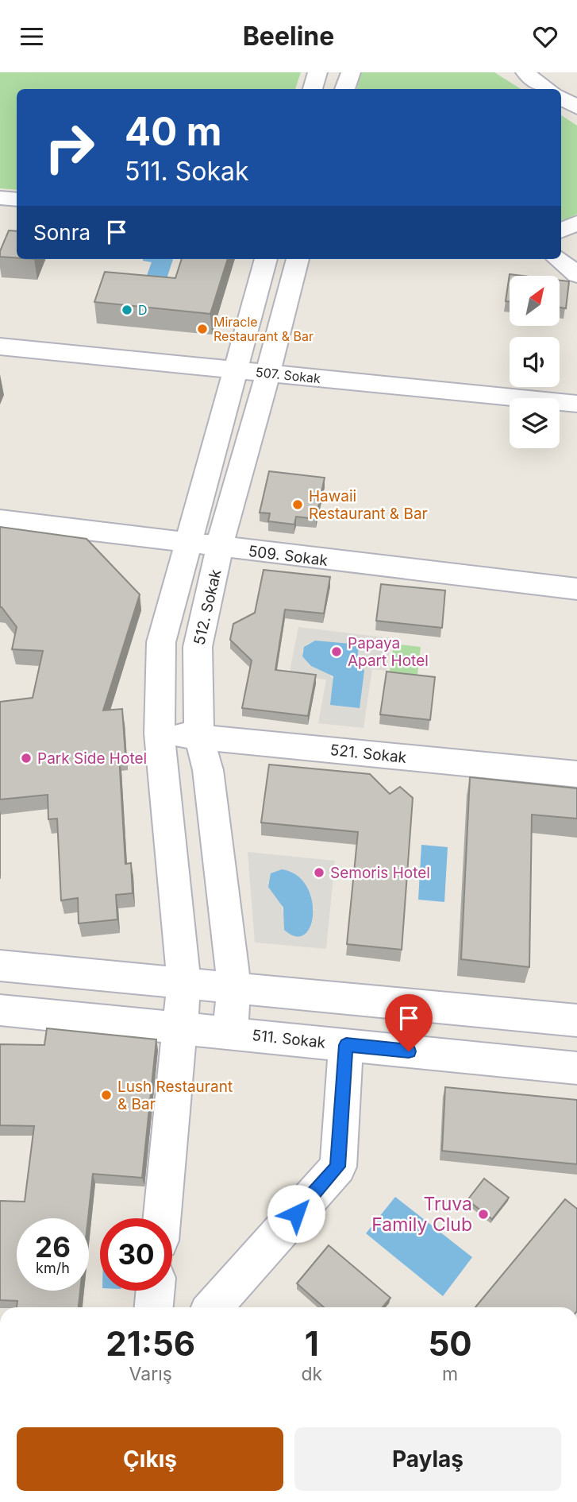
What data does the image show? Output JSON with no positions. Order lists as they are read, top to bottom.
{
  "streets": {
    "street": [
      "507. Sokak",
      "509. Sokak",
      "512. Sokak",
      "521. Sokak",
      "511. Sokak"
    ]
  },
  "crossings": [
    ["507. Sokak", "512. Sokak"],
    ["509. Sokak", "512. Sokak"],
    ["512. Sokak", "521. Sokak"],
    ["512. Sokak", "511. Sokak"]
  ],
  "places": [
    "D",
    "Miracle Restaurant & Bar",
    "Hawaii Restaurant & Bar",
    "Papaya Apart Hotel",
    "Park Side Hotel",
    "Semoris Hotel",
    "Lush Restaurant & Bar",
    "Truva Family Club"
  ],
  "north": "top right",
  "page": {
    "header": "Beeline",
    "turn": ["40 m", "511. Sokak"],
    "then": "Sonra",
    "speed": "26 km/h",
    "limit": "30",
    "eta": [
      "21:56",
      "Varış",
      "1",
      "dk",
      "50",
      "m"
    ],
    "buttons": ["Çıkış", "Paylaş"]
  }
}
